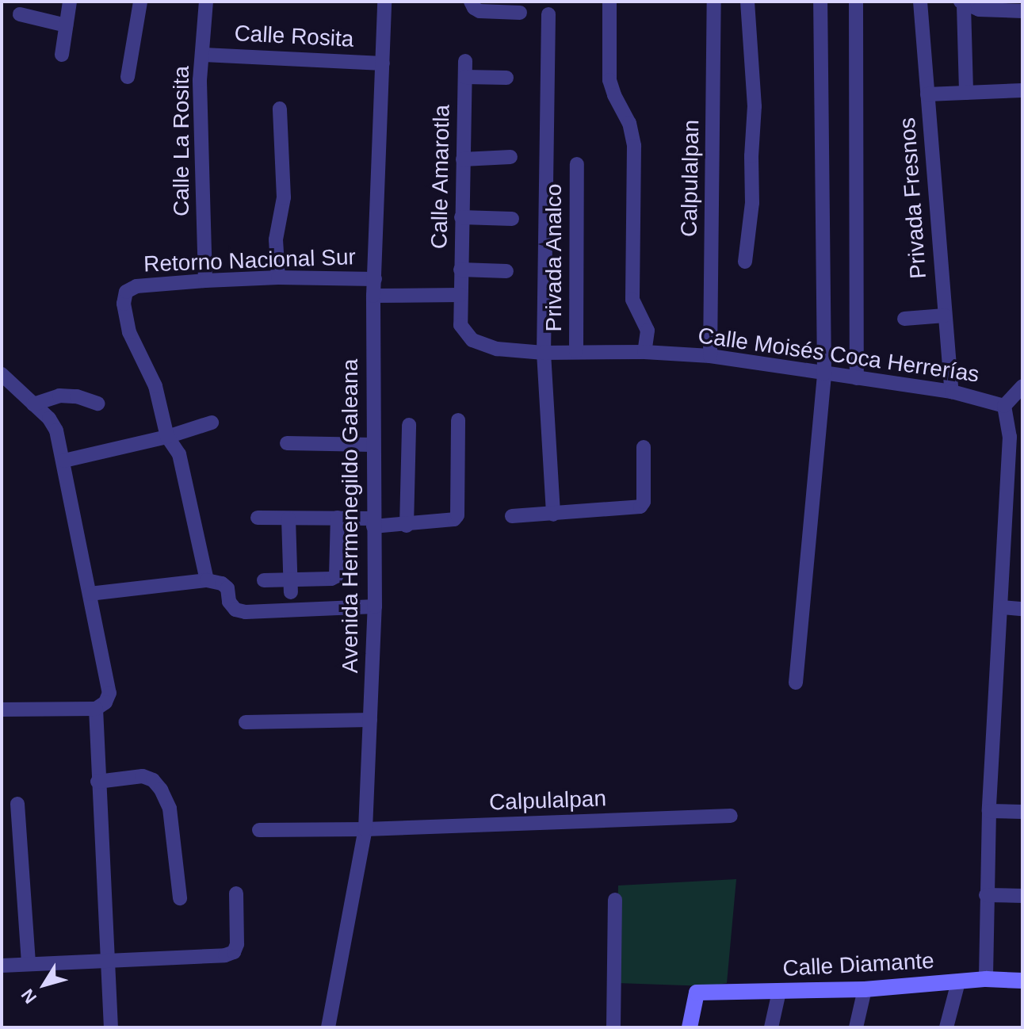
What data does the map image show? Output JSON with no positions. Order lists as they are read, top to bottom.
{
  "streets": {
    "street": [
      "Calle Rosita",
      "Calle La Rosita",
      "Calle Amarotla",
      "Calpulalpan",
      "Privada Fresnos",
      "Privada Analco",
      "Retorno Nacional Sur",
      "Calle Moisés Coca Herrerías",
      "Avenida Hermenegildo Galeana",
      "Calle Diamante"
    ]
  },
  "crossings": [
    ["Calle Rosita", "Calle La Rosita"],
    ["Calle Rosita", "Avenida Hermenegildo Galeana"],
    ["Calle La Rosita", "Retorno Nacional Sur"],
    ["Calle Amarotla", "Calle Moisés Coca Herrerías"],
    ["Calpulalpan", "Calle Moisés Coca Herrerías"],
    ["Calpulalpan", "Avenida Hermenegildo Galeana"],
    ["Privada Fresnos", "Calle Moisés Coca Herrerías"],
    ["Privada Analco", "Calle Moisés Coca Herrerías"],
    ["Retorno Nacional Sur", "Avenida Hermenegildo Galeana"],
    ["Calle Moisés Coca Herrerías", "Calle Diamante"]
  ],
  "north": "bottom left"
}
